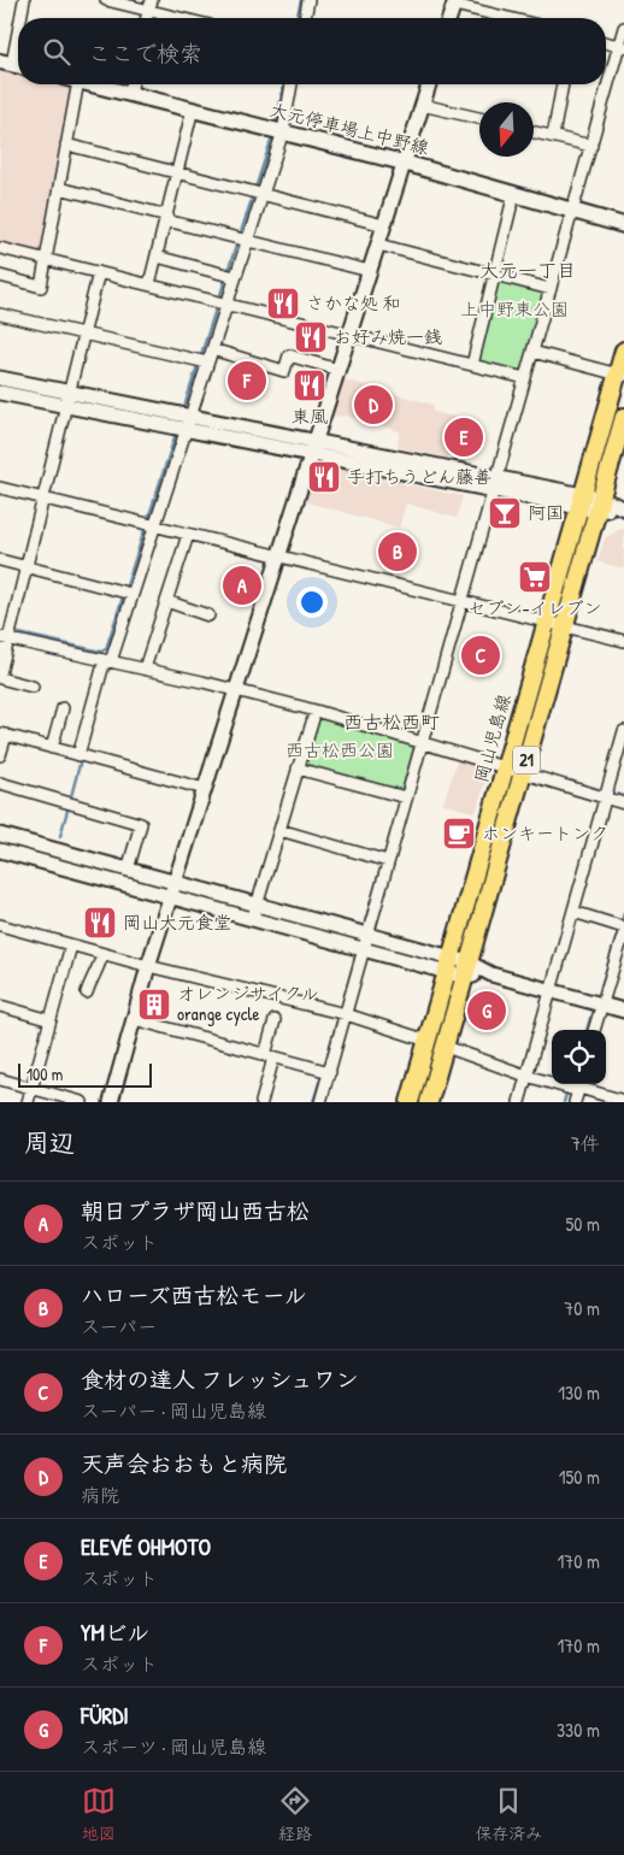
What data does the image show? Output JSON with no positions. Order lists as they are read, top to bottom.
{
  "streets": {
    "main road": ["大元停車場上中野線", "岡山児島線", "21"]
  },
  "districts": ["大元一丁目", "西古松西町"],
  "parks": ["上中野東公園", "西古松西公園"],
  "places": {
    "restaurant": [
      "さかな処 和",
      "お好み焼一銭",
      "東風",
      "手打ちうどん藤善",
      "岡山大元食堂"
    ],
    "bar": ["阿国"],
    "supermarket": ["セブン-イレブン"],
    "cafe": ["ホンキートンク"],
    "building": ["オレンジサイクル orange cycle"]
  },
  "scale_bar": "100 m",
  "north": "bottom",
  "page": {
    "search": "ここで検索",
    "pins": [
      "F",
      "D",
      "E",
      "B",
      "A",
      "C",
      "G"
    ],
    "scale": "100 m",
    "heading": ["周辺", "7件"],
    "list": [
      {
        "mark": "A",
        "name": "朝日プラザ岡山西古松",
        "note": "スポット",
        "value": "50 m"
      },
      {
        "mark": "B",
        "name": "ハローズ西古松モール",
        "note": "スーパー",
        "value": "70 m"
      },
      {
        "mark": "C",
        "name": "食材の達人 フレッシュワン",
        "note": "スーパー · 岡山児島線",
        "value": "130 m"
      },
      {
        "mark": "D",
        "name": "天声会おおもと病院",
        "note": "病院",
        "value": "150 m"
      },
      {
        "mark": "E",
        "name": "ELEVÉ OHMOTO",
        "note": "スポット",
        "value": "170 m"
      },
      {
        "mark": "F",
        "name": "YMビル",
        "note": "スポット",
        "value": "170 m"
      },
      {
        "mark": "G",
        "name": "FÜRDI",
        "note": "スポーツ · 岡山児島線",
        "value": "330 m"
      }
    ],
    "nav": ["地図", "経路", "保存済み"]
  }
}
